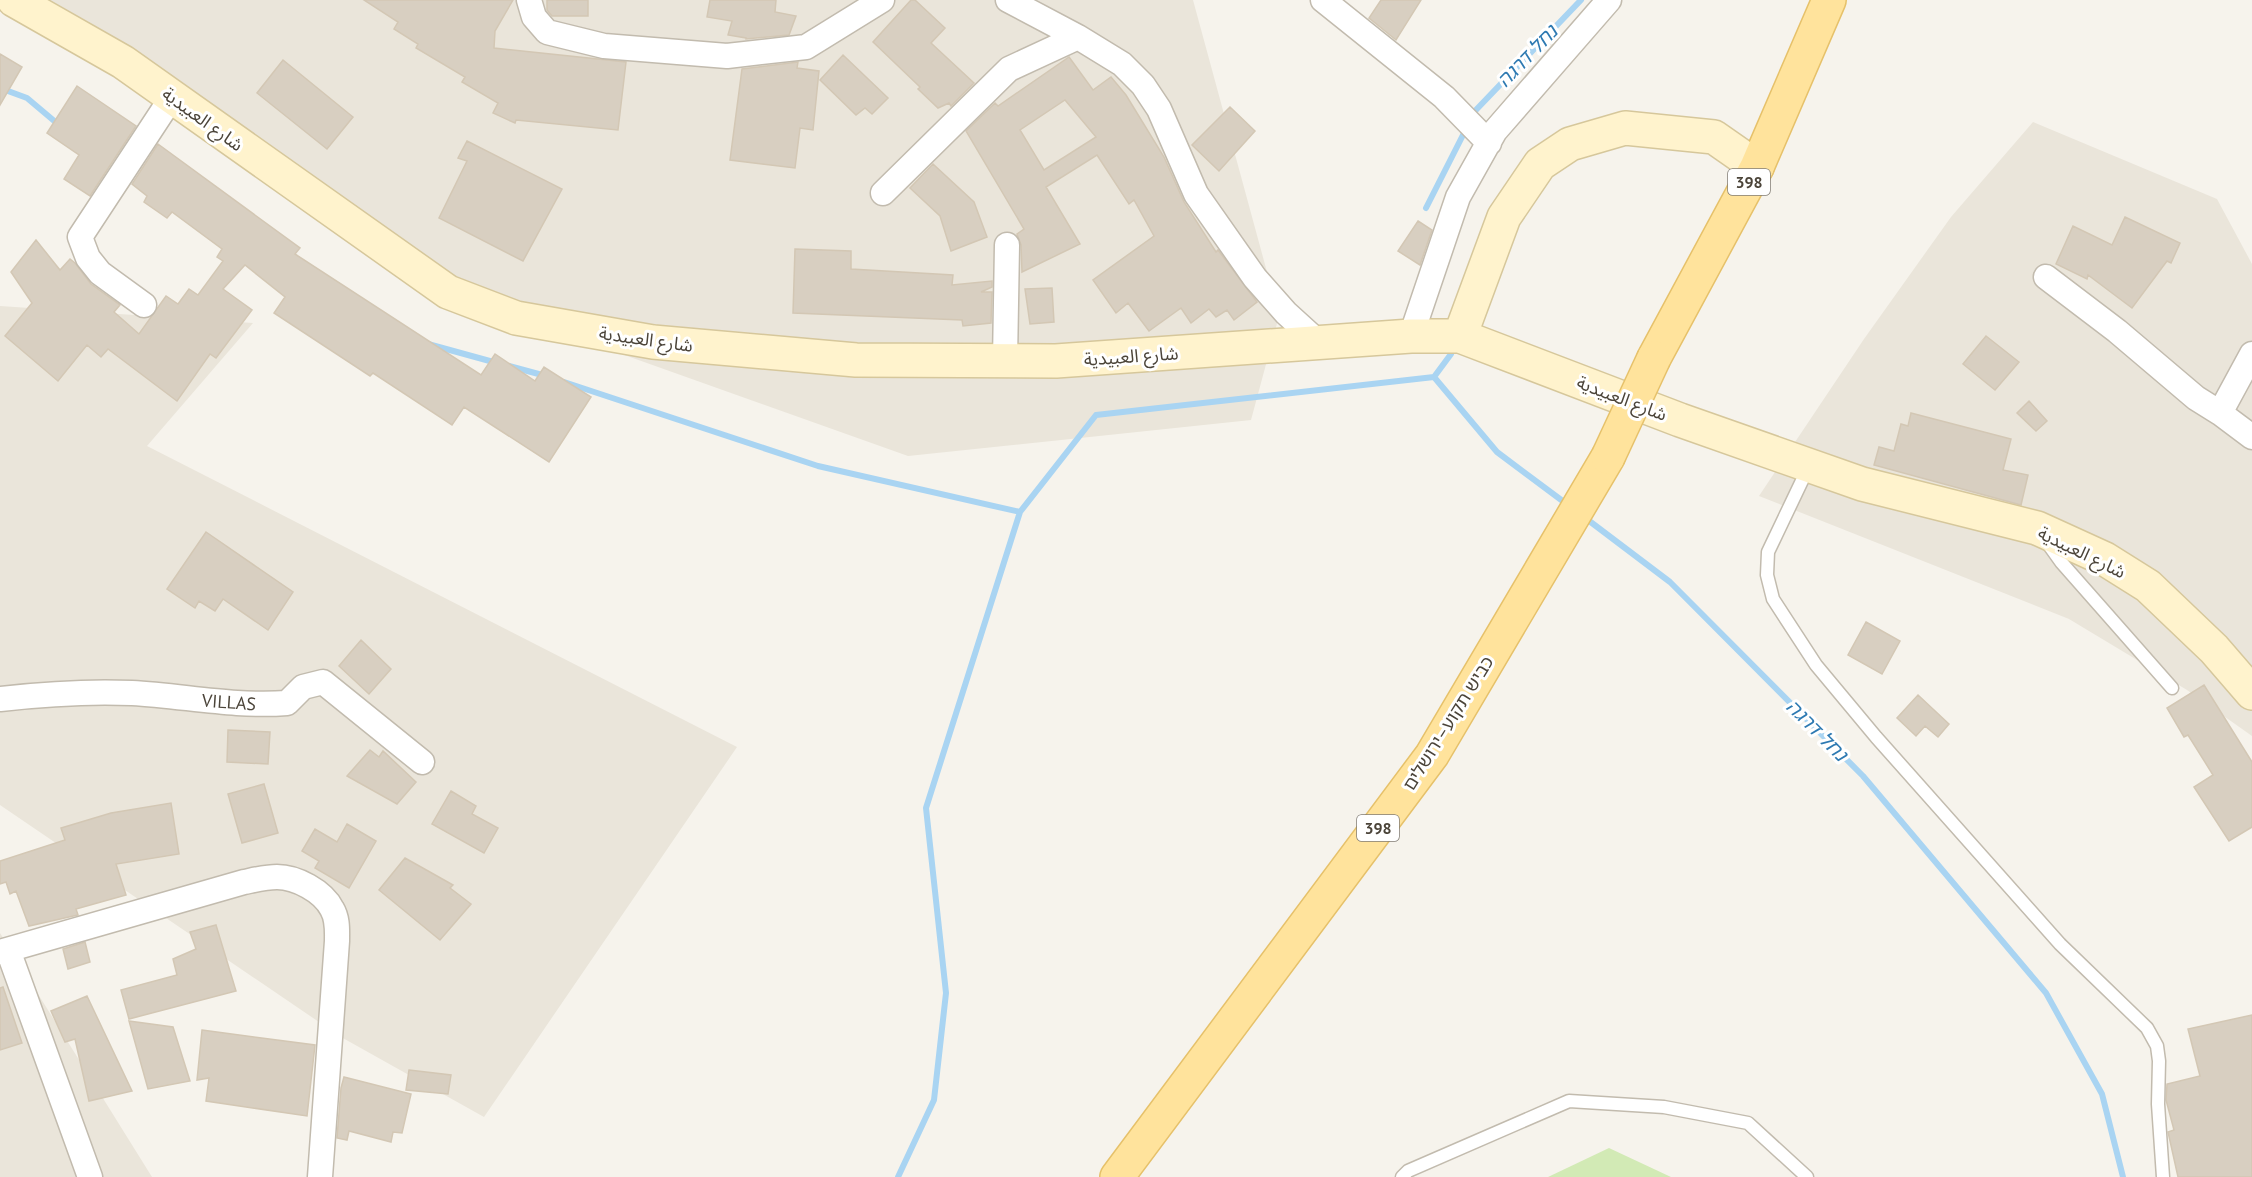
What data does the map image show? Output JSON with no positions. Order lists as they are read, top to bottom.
{
  "streets": {
    "main road": ["شارع العبيدية", "398", "כביש תקוע–ירושלים"],
    "street": ["VILLAS"]
  },
  "crossings": [
    ["398", "כביש תקוע–ירושלים"]
  ],
  "water": ["נחל דרגה"]
}
